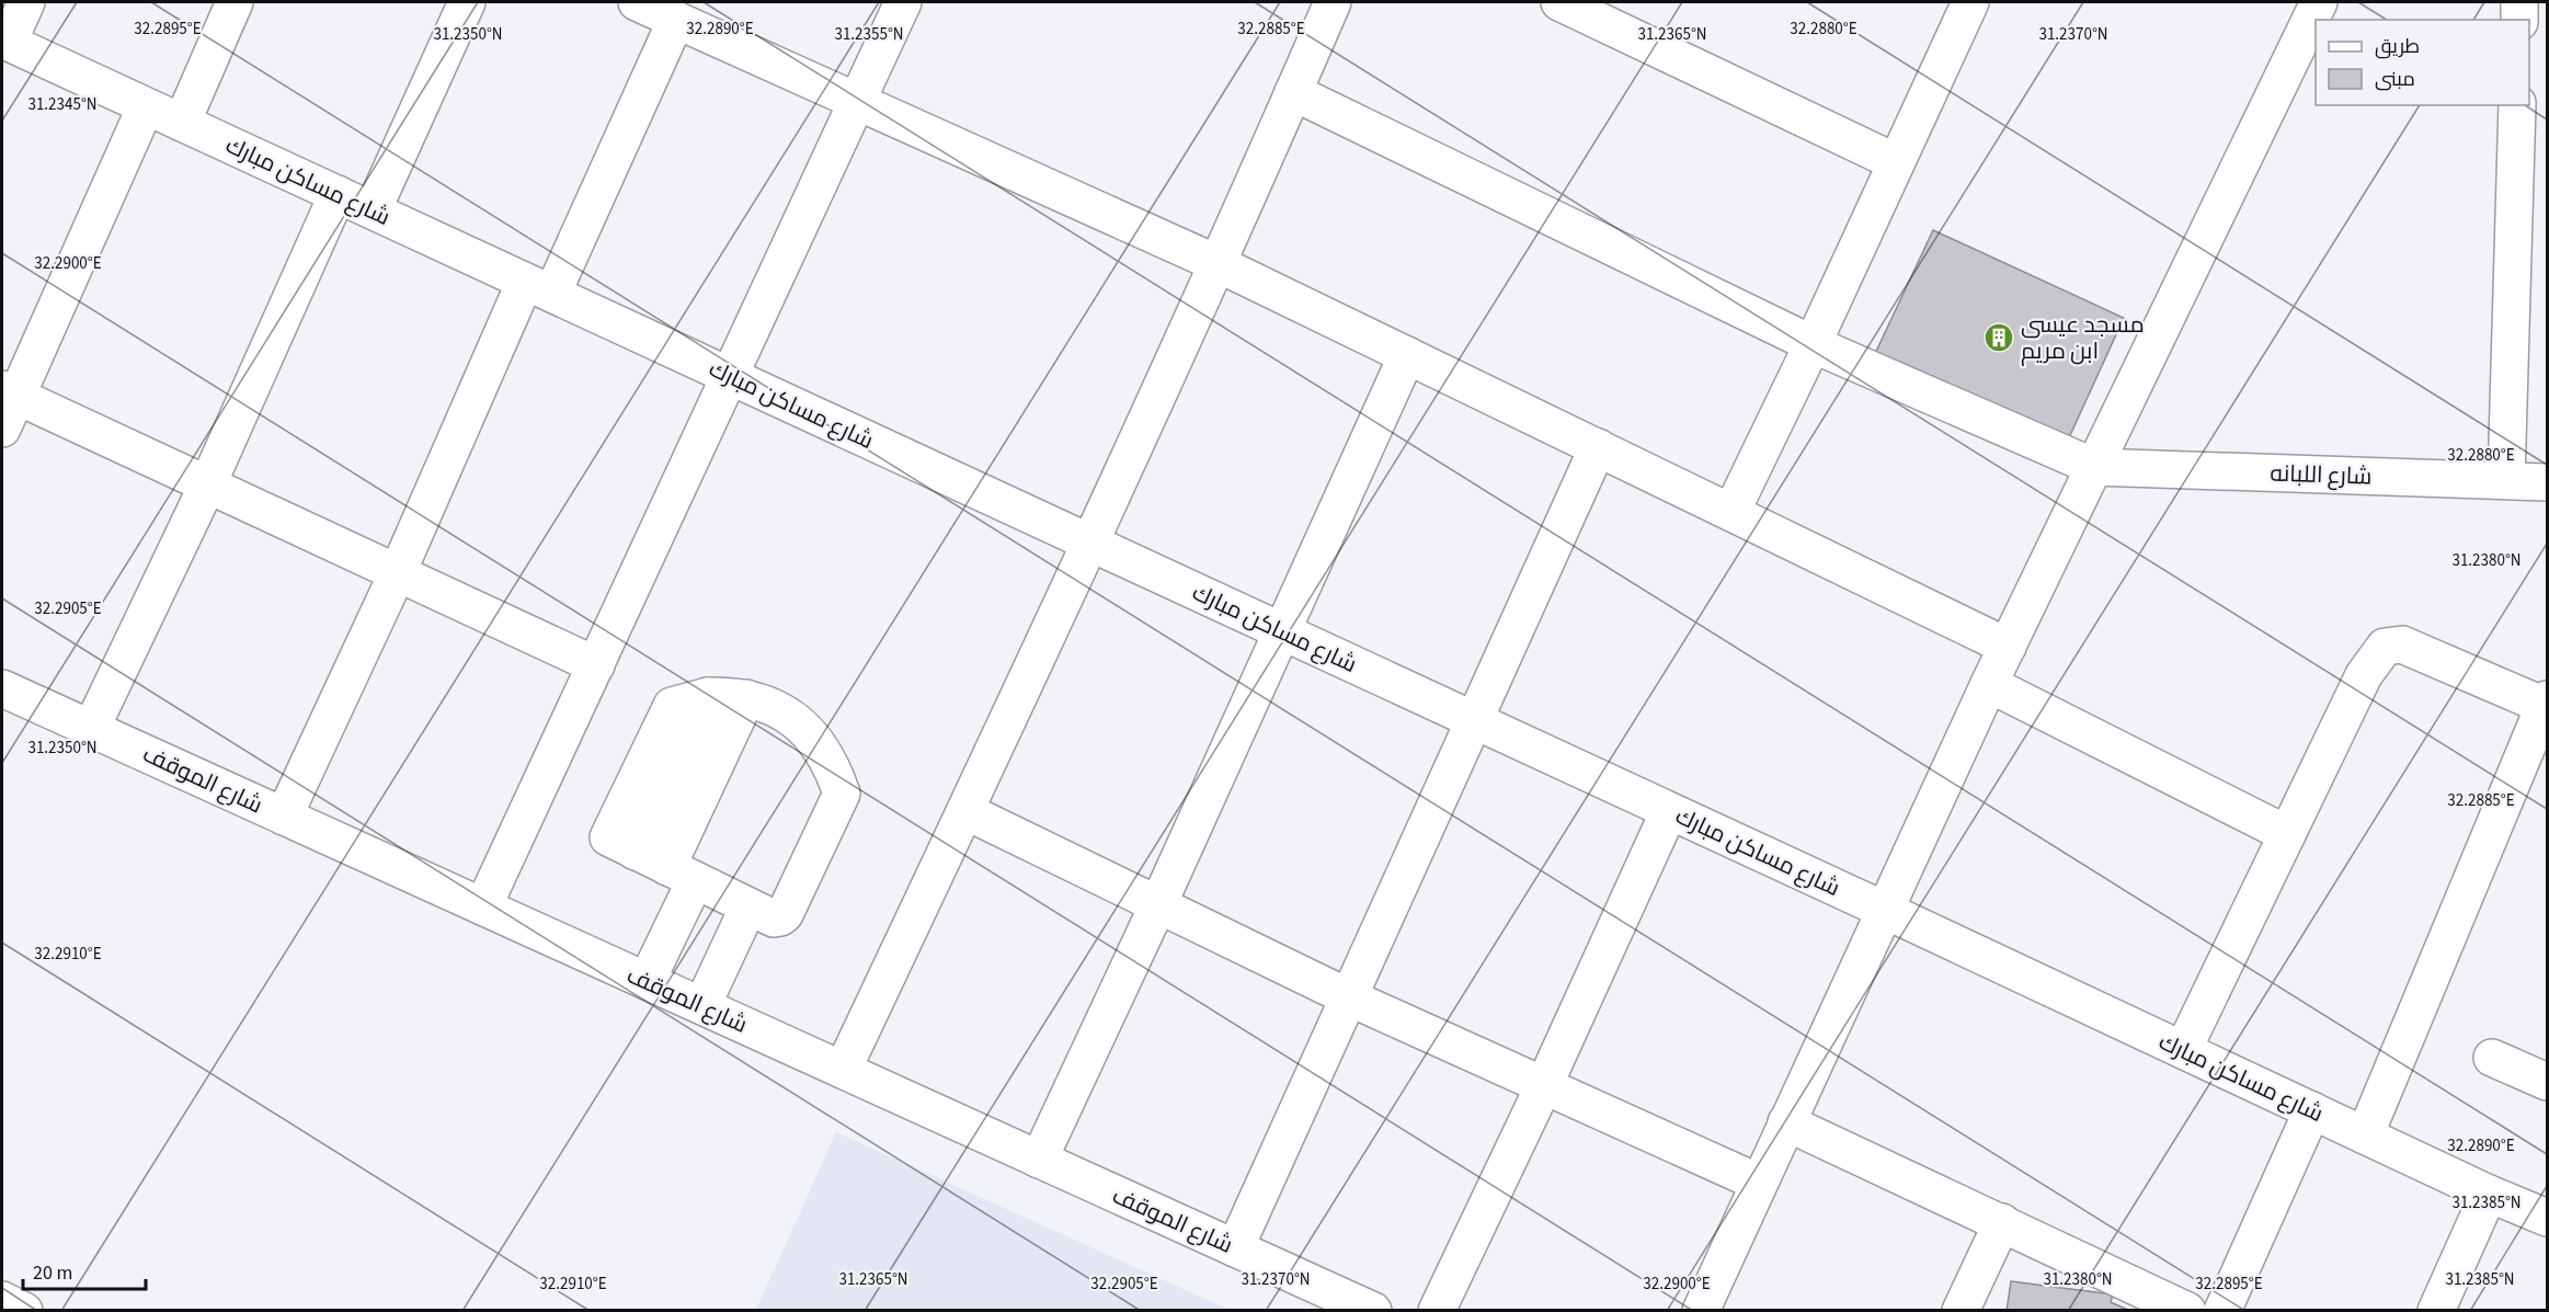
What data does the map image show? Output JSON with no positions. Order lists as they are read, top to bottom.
{
  "streets": {
    "street": ["شارع مساكن مبارك", "شارع اللبانه", "شارع الموقف"]
  },
  "places": {
    "building": ["مسجد عيسى ابن مريم"]
  },
  "legend": ["طريق", "مبنى"],
  "scale_bar": "20 m",
  "coordinates": [
    "32.2895°E",
    "32.2890°E",
    "32.2885°E",
    "32.2880°E",
    "31.2350°N",
    "31.2355°N",
    "31.2365°N",
    "31.2370°N",
    "31.2345°N",
    "32.2900°E",
    "31.2380°N",
    "32.2905°E",
    "32.2910°E",
    "31.2385°N"
  ]
}
